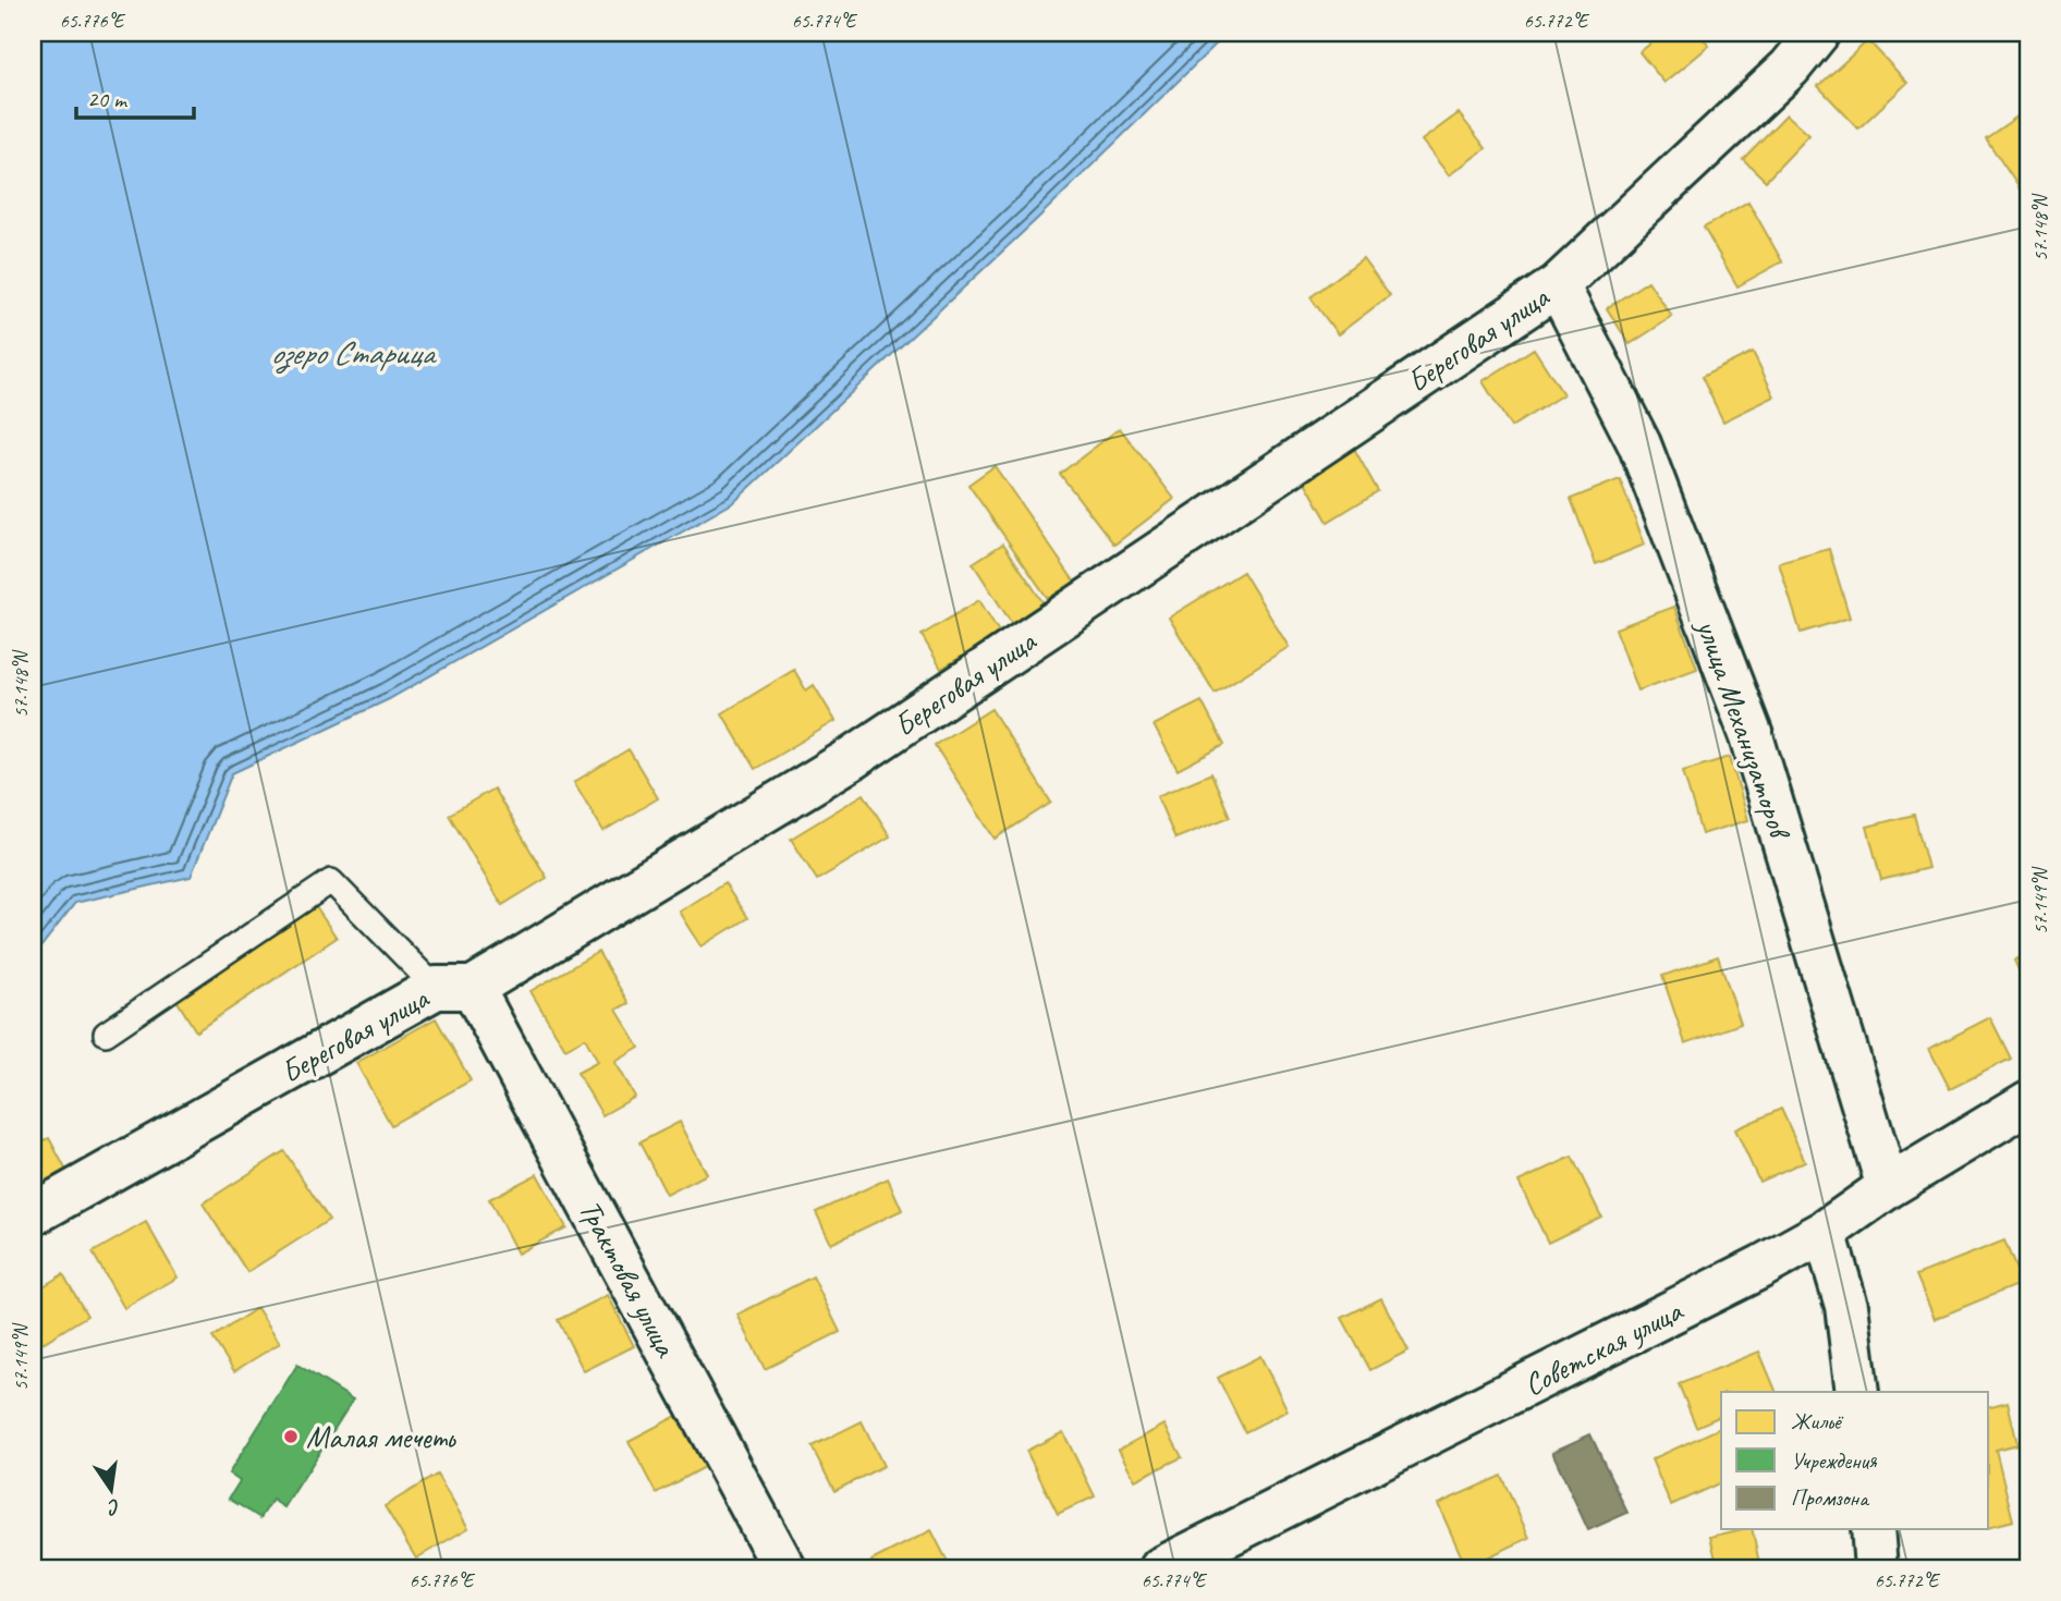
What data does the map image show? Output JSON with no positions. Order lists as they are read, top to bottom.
{
  "streets": {
    "street": [
      "Береговая улица",
      "улица Механизаторов",
      "Трактовая улица",
      "Советская улица"
    ]
  },
  "crossings": [
    ["Береговая улица", "улица Механизаторов"],
    ["Береговая улица", "Трактовая улица"],
    ["улица Механизаторов", "Советская улица"]
  ],
  "water": ["озеро Старица"],
  "places": ["Малая мечеть"],
  "legend": ["Жильё", "Учреждения", "Промзона"],
  "scale_bar": "20 m",
  "north": "bottom",
  "coordinates": [
    "65.776°E",
    "65.774°E",
    "65.772°E",
    "57.148°N",
    "57.149°N"
  ]
}
